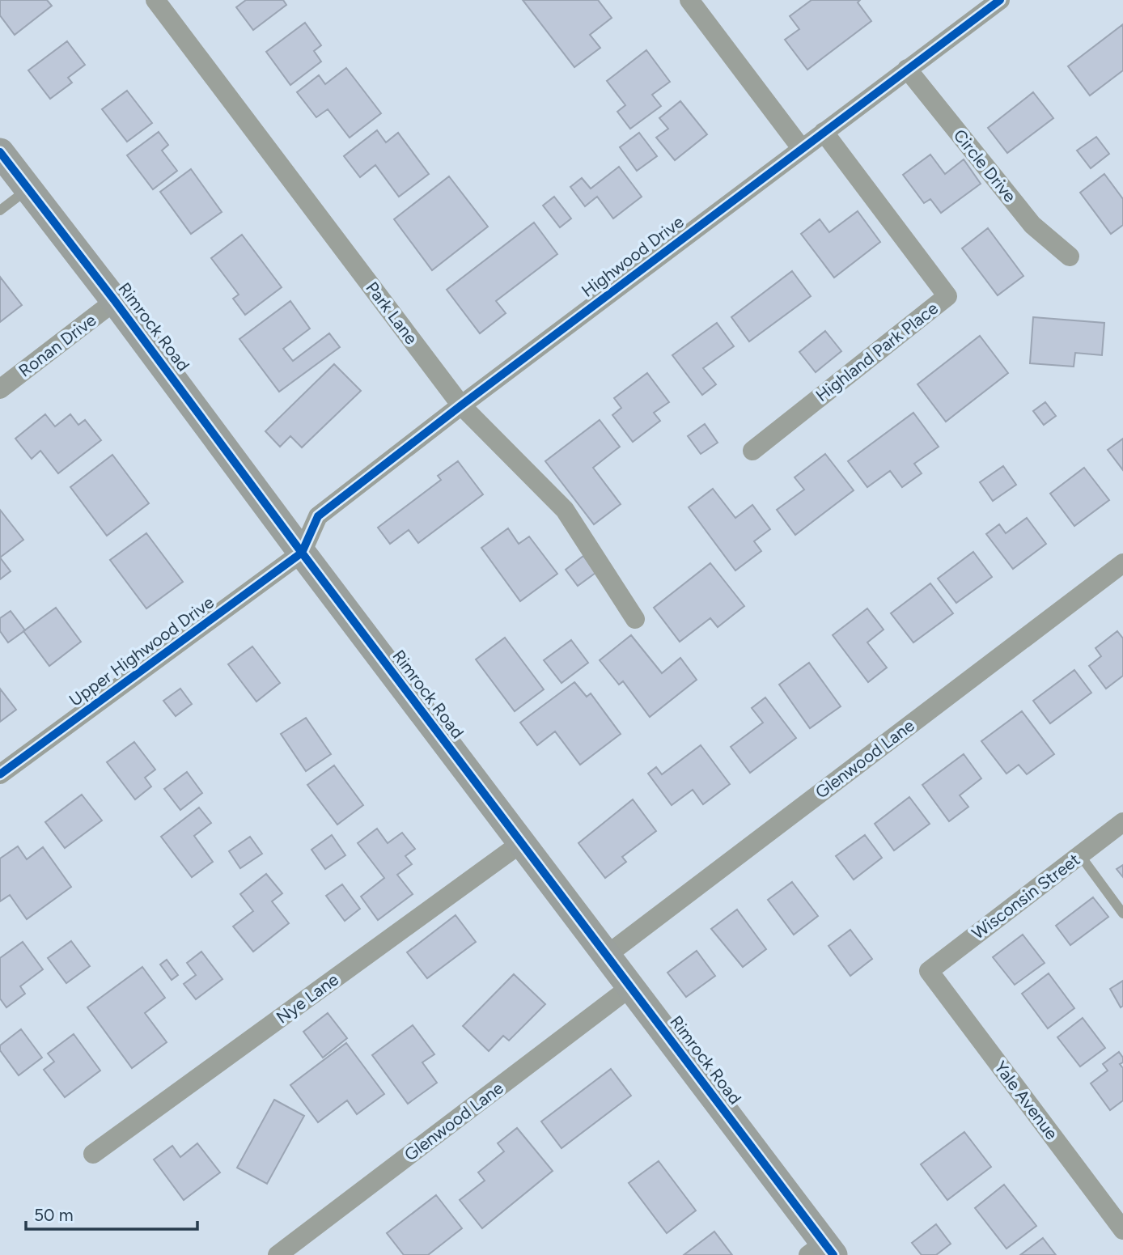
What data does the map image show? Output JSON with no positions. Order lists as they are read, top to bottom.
{
  "streets": {
    "main road": ["Rimrock Road"],
    "street": [
      "Circle Drive",
      "Highwood Drive",
      "Park Lane",
      "Ronan Drive",
      "Highland Park Place",
      "Upper Highwood Drive",
      "Glenwood Lane",
      "Wisconsin Street",
      "Nye Lane",
      "Yale Avenue"
    ]
  },
  "crossings": [
    ["Circle Drive", "Highwood Drive"],
    ["Highwood Drive", "Park Lane"],
    ["Highwood Drive", "Rimrock Road"],
    ["Highwood Drive", "Highland Park Place"],
    ["Highwood Drive", "Upper Highwood Drive"],
    ["Rimrock Road", "Ronan Drive"],
    ["Rimrock Road", "Upper Highwood Drive"],
    ["Rimrock Road", "Glenwood Lane"],
    ["Rimrock Road", "Nye Lane"],
    ["Wisconsin Street", "Yale Avenue"]
  ],
  "scale_bar": "50 m"
}
